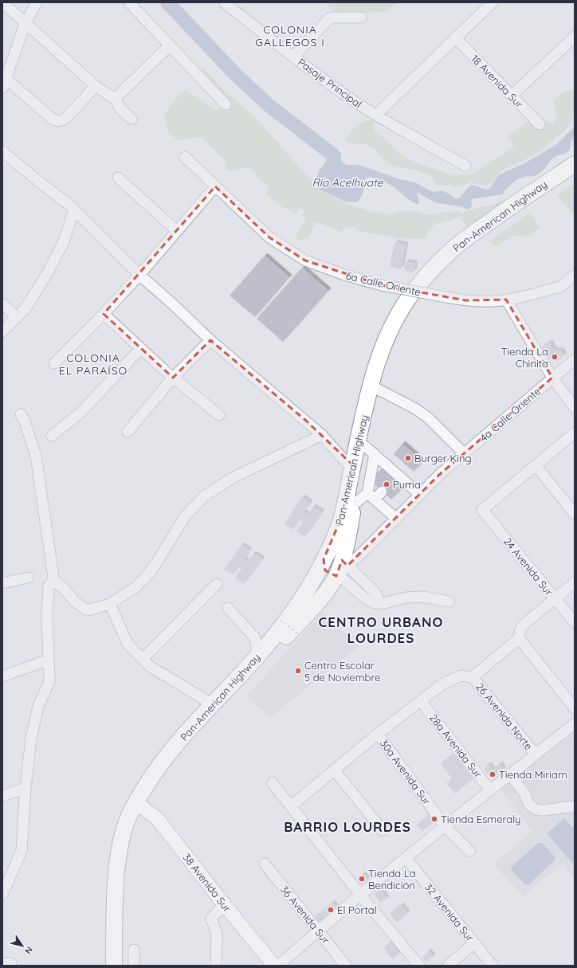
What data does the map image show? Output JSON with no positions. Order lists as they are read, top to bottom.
{
  "streets": {
    "highway": ["Pan-American Highway"],
    "main road": ["38 Avenida Sur"],
    "street": [
      "18 Avenida Sur",
      "Pasaje Principal",
      "6a Calle Oriente",
      "4a Calle Oriente",
      "24 Avenida Sur",
      "26 Avenida Norte",
      "28a Avenida Sur",
      "30a Avenida Sur",
      "32 Avenida Sur",
      "36 Avenida Sur"
    ]
  },
  "crossings": [
    ["Pan-American Highway", "4a Calle Oriente"],
    ["Pan-American Highway", "38 Avenida Sur"]
  ],
  "districts": [
    "COLONIA GALLEGOS I",
    "COLONIA EL PARAÍSO",
    "CENTRO URBANO LOURDES",
    "BARRIO LOURDES"
  ],
  "water": ["Río Acelhuate"],
  "places": [
    "Tienda La Chinita",
    "Burger King",
    "Puma",
    "Centro Escolar 5 de Noviembre",
    "Tienda Miriam",
    "Tienda Esmeraly",
    "Tienda La Bendición",
    "El Portal"
  ],
  "north": "bottom right"
}
